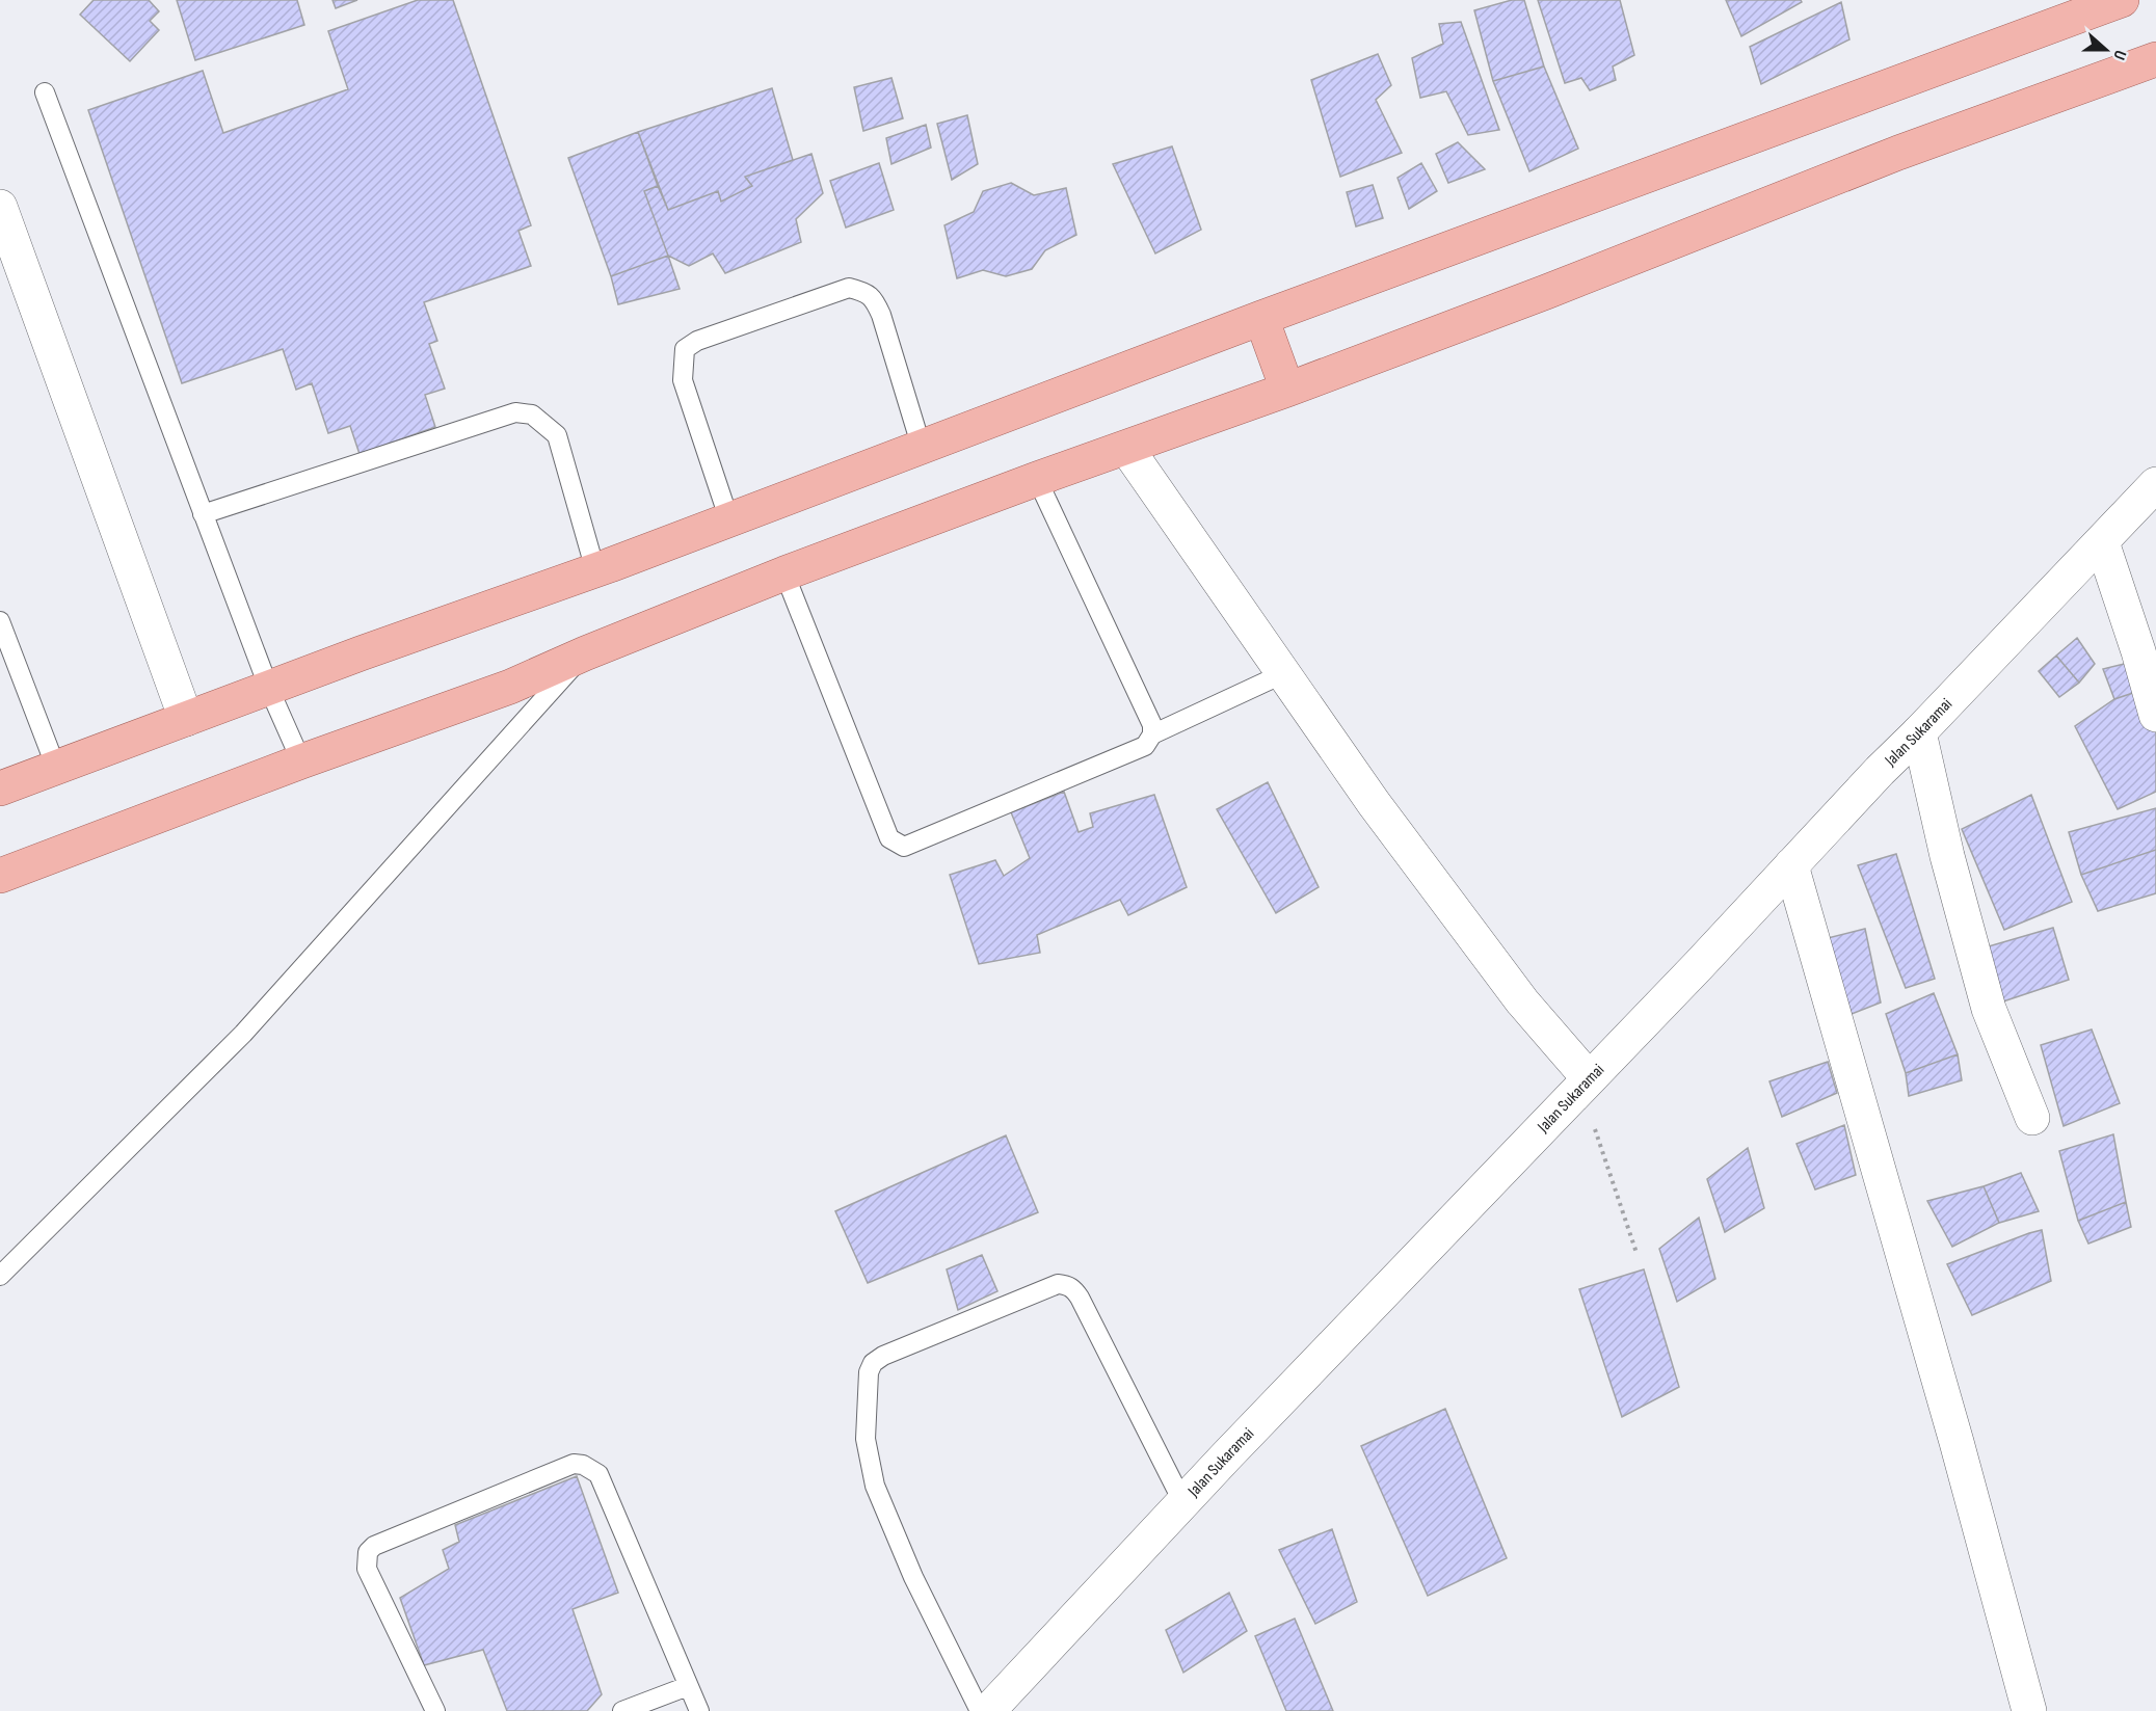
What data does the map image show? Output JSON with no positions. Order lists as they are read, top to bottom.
{
  "streets": {
    "street": ["Jalan Sukaramai"]
  },
  "north": "right"
}
